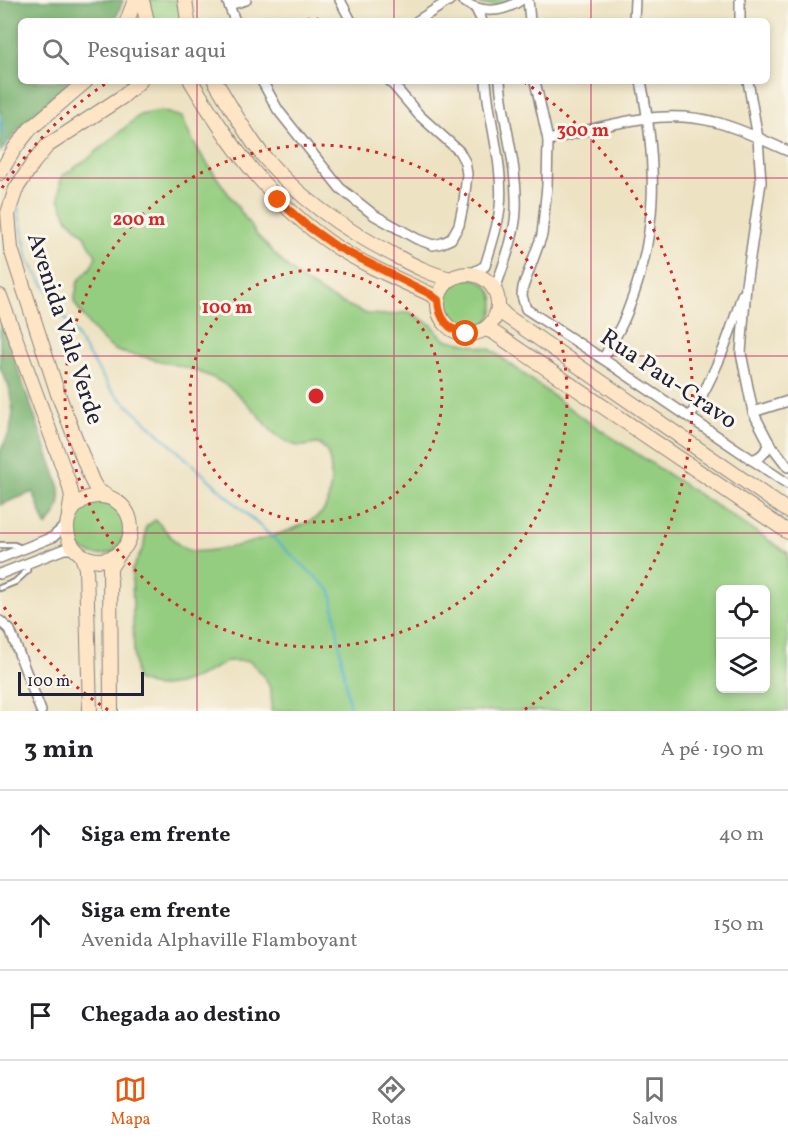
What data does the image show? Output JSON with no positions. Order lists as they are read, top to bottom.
{
  "streets": {
    "street": ["Avenida Vale Verde", "Rua Pau-Cravo"]
  },
  "scale_bar": "100 m",
  "page": {
    "search": "Pesquisar aqui",
    "scale": "100 m",
    "heading": ["3 min", "A pé · 190 m"],
    "list": [
      ["Siga em frente", "40 m"],
      ["Siga em frente", "Avenida Alphaville Flamboyant", "150 m"],
      "Chegada ao destino"
    ],
    "nav": ["Mapa", "Rotas", "Salvos"]
  },
  "rings": ["300 m", "200 m", "100 m"]
}
